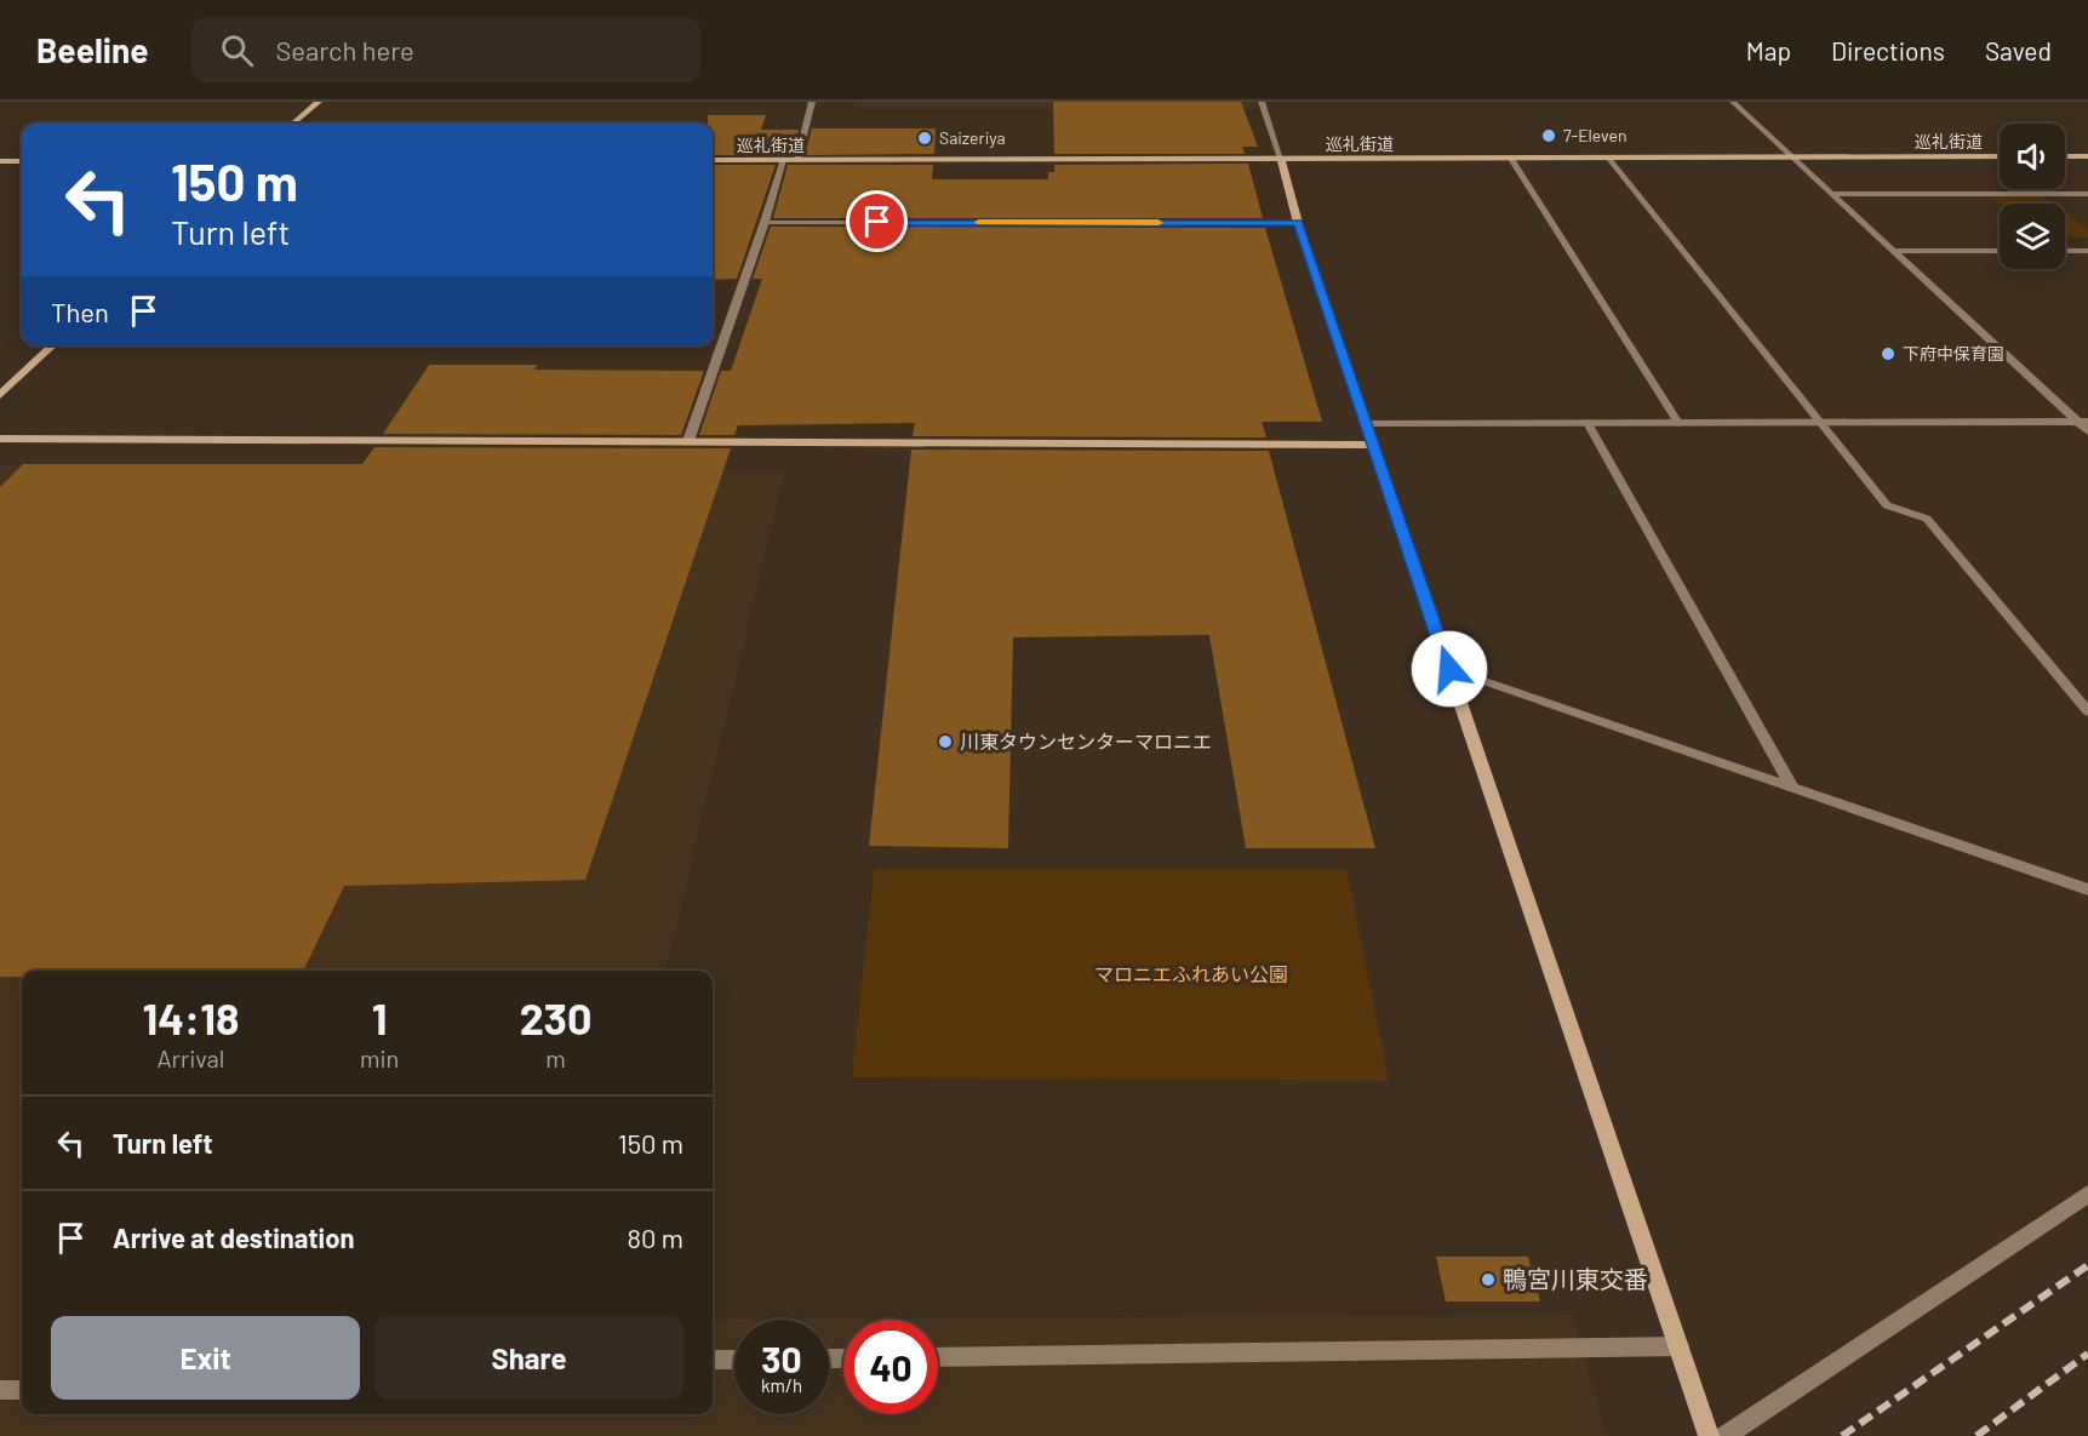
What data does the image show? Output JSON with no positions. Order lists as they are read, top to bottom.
{
  "streets": {
    "street": ["巡礼街道"]
  },
  "parks": ["マロニエふれあい公園"],
  "places": [
    "7-Eleven",
    "Saizeriya",
    "下府中保育園",
    "川東タウンセンターマロニエ",
    "鴨宮川東交番"
  ],
  "page": {
    "header": "Beeline",
    "search": "Search here",
    "nav": ["Map", "Directions", "Saved"],
    "turn": ["150 m", "Turn left"],
    "then": "Then",
    "eta": [
      "14:18",
      "Arrival",
      "1",
      "min",
      "230",
      "m"
    ],
    "list": [
      {
        "name": "Turn left",
        "value": "150 m"
      },
      {
        "name": "Arrive at destination",
        "value": "80 m"
      }
    ],
    "buttons": ["Exit", "Share"],
    "speed": "30 km/h",
    "limit": "40"
  }
}
